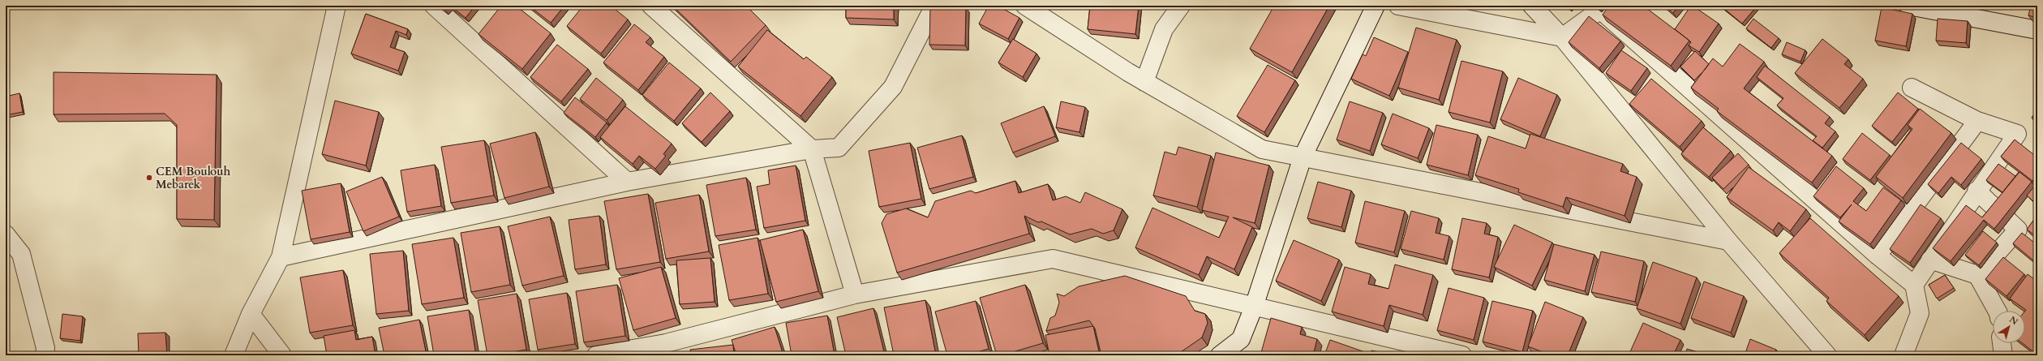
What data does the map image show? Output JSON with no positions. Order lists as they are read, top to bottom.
{
  "places": ["CEM Boulouh Mebarek"],
  "north": "top right"
}
